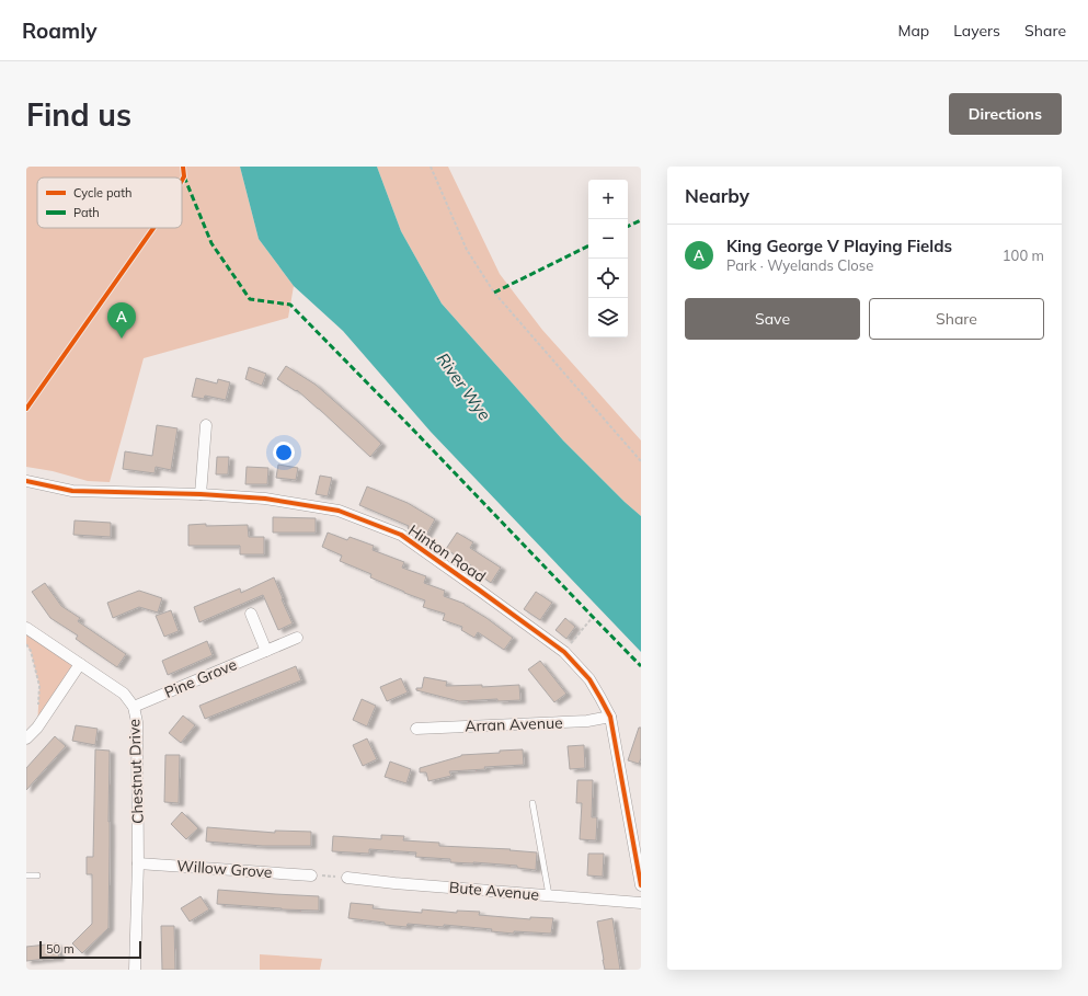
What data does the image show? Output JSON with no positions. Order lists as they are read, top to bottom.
{
  "streets": {
    "street": [
      "Hinton Road",
      "Pine Grove",
      "Arran Avenue",
      "Chestnut Drive",
      "Willow Grove",
      "Bute Avenue"
    ]
  },
  "crossings": [
    ["Hinton Road", "Arran Avenue"],
    ["Pine Grove", "Chestnut Drive"],
    ["Chestnut Drive", "Willow Grove"]
  ],
  "water": ["River Wye"],
  "legend": ["Cycle path", "Path"],
  "scale_bar": "50 m",
  "page": {
    "header": "Roamly",
    "nav": ["Map", "Layers", "Share"],
    "buttons": [
      "Directions",
      ["Save", "Share"]
    ],
    "title": "Find us",
    "heading": "Nearby",
    "map_buttons": ["+", "−"],
    "list": [
      {
        "mark": "A",
        "name": "King George V Playing Fields",
        "note": "Park · Wyelands Close",
        "value": "100 m"
      }
    ],
    "pins": "A",
    "scale": "50 m"
  }
}
